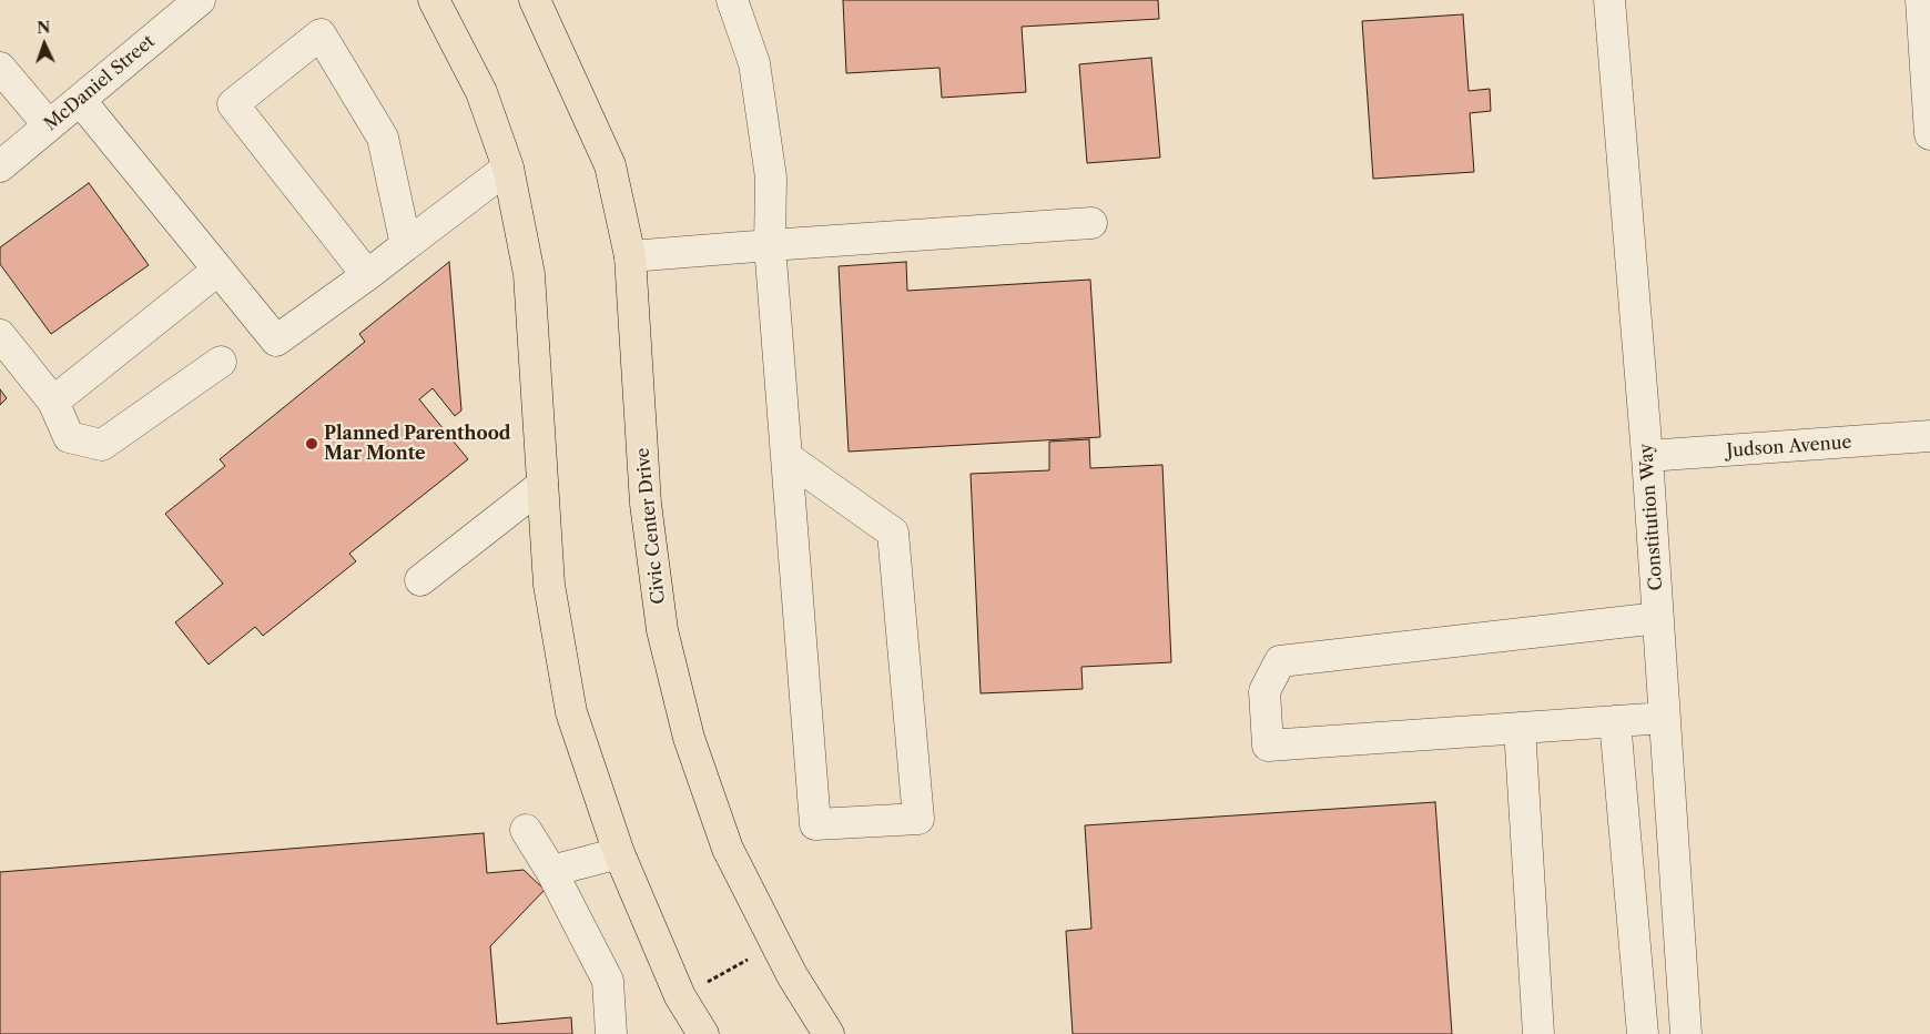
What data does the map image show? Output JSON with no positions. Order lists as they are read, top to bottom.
{
  "streets": {
    "main road": ["Civic Center Drive"],
    "street": ["McDaniel Street", "Judson Avenue", "Constitution Way"]
  },
  "crossings": [
    ["Judson Avenue", "Constitution Way"]
  ],
  "places": ["Planned Parenthood Mar Monte"],
  "north": "top"
}
